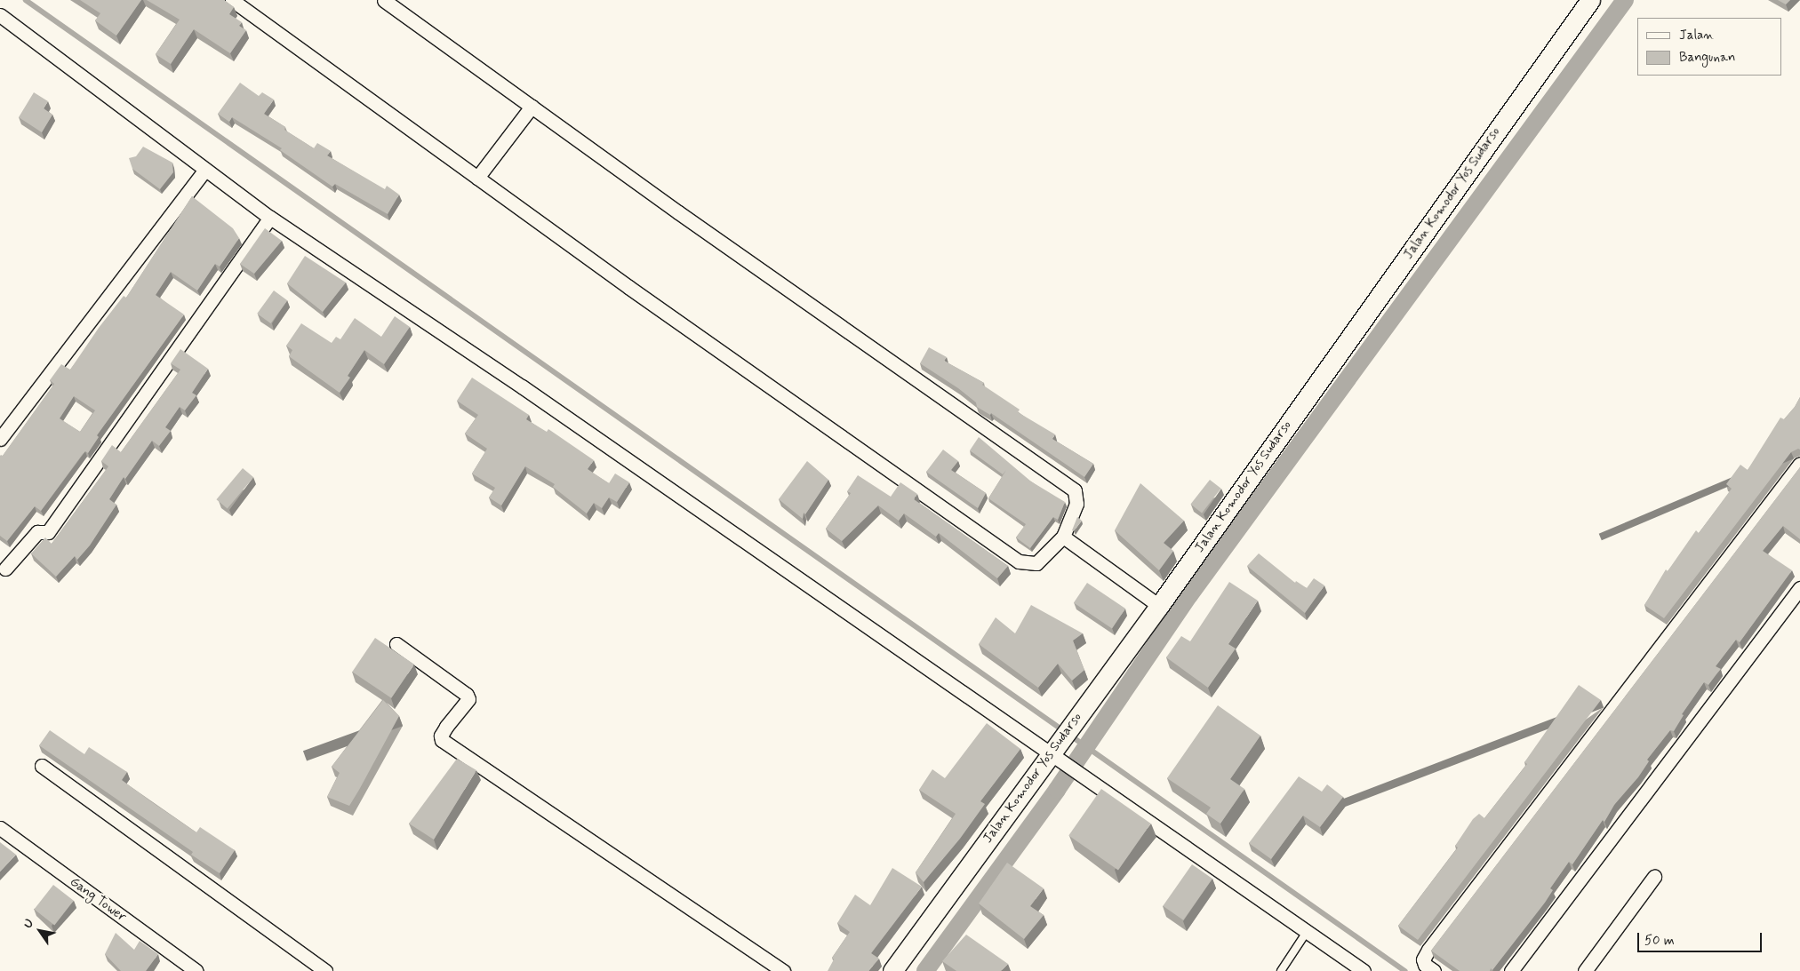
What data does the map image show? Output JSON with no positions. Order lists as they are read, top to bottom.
{
  "streets": {
    "street": ["Jalan Komodor Yos Sudarso", "Gang Tower"]
  },
  "legend": ["Jalan", "Bangunan"],
  "scale_bar": "50 m",
  "north": "top left"
}
